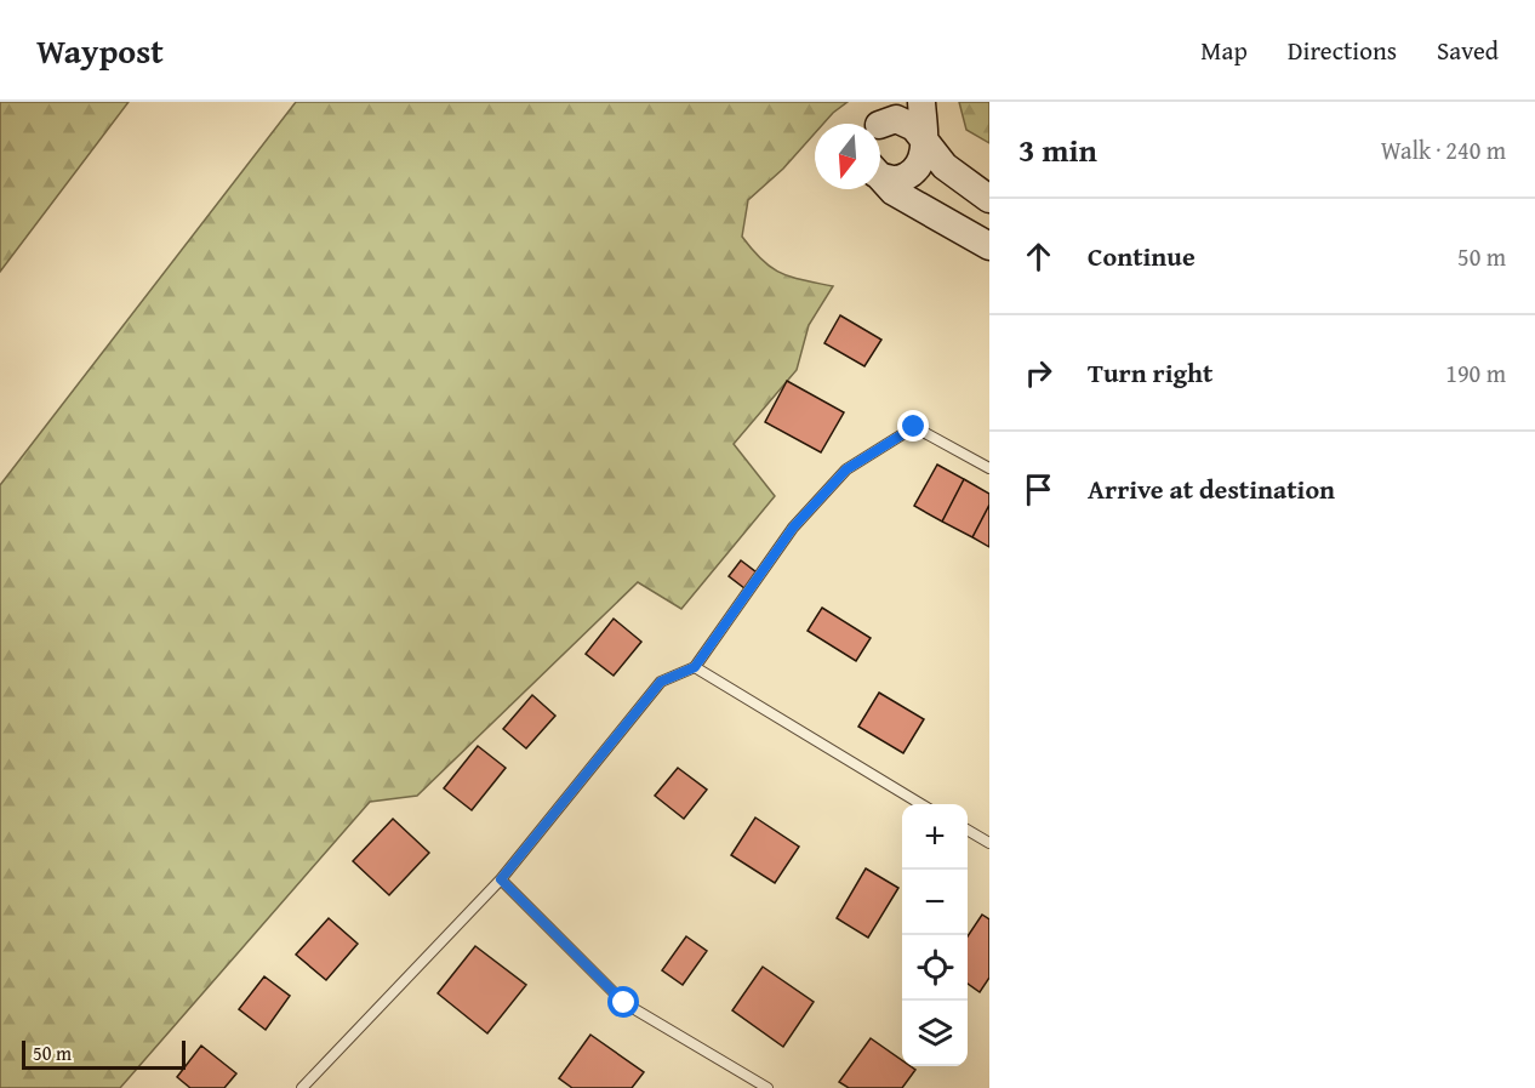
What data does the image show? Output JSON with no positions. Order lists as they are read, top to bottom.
{
  "scale_bar": "50 m",
  "north": "bottom",
  "page": {
    "header": "Waypost",
    "nav": ["Map", "Directions", "Saved"],
    "heading": ["3 min", "Walk · 240 m"],
    "list": [
      ["Continue", "50 m"],
      ["Turn right", "190 m"],
      "Arrive at destination"
    ],
    "map_buttons": ["+", "−"],
    "scale": "50 m"
  }
}
